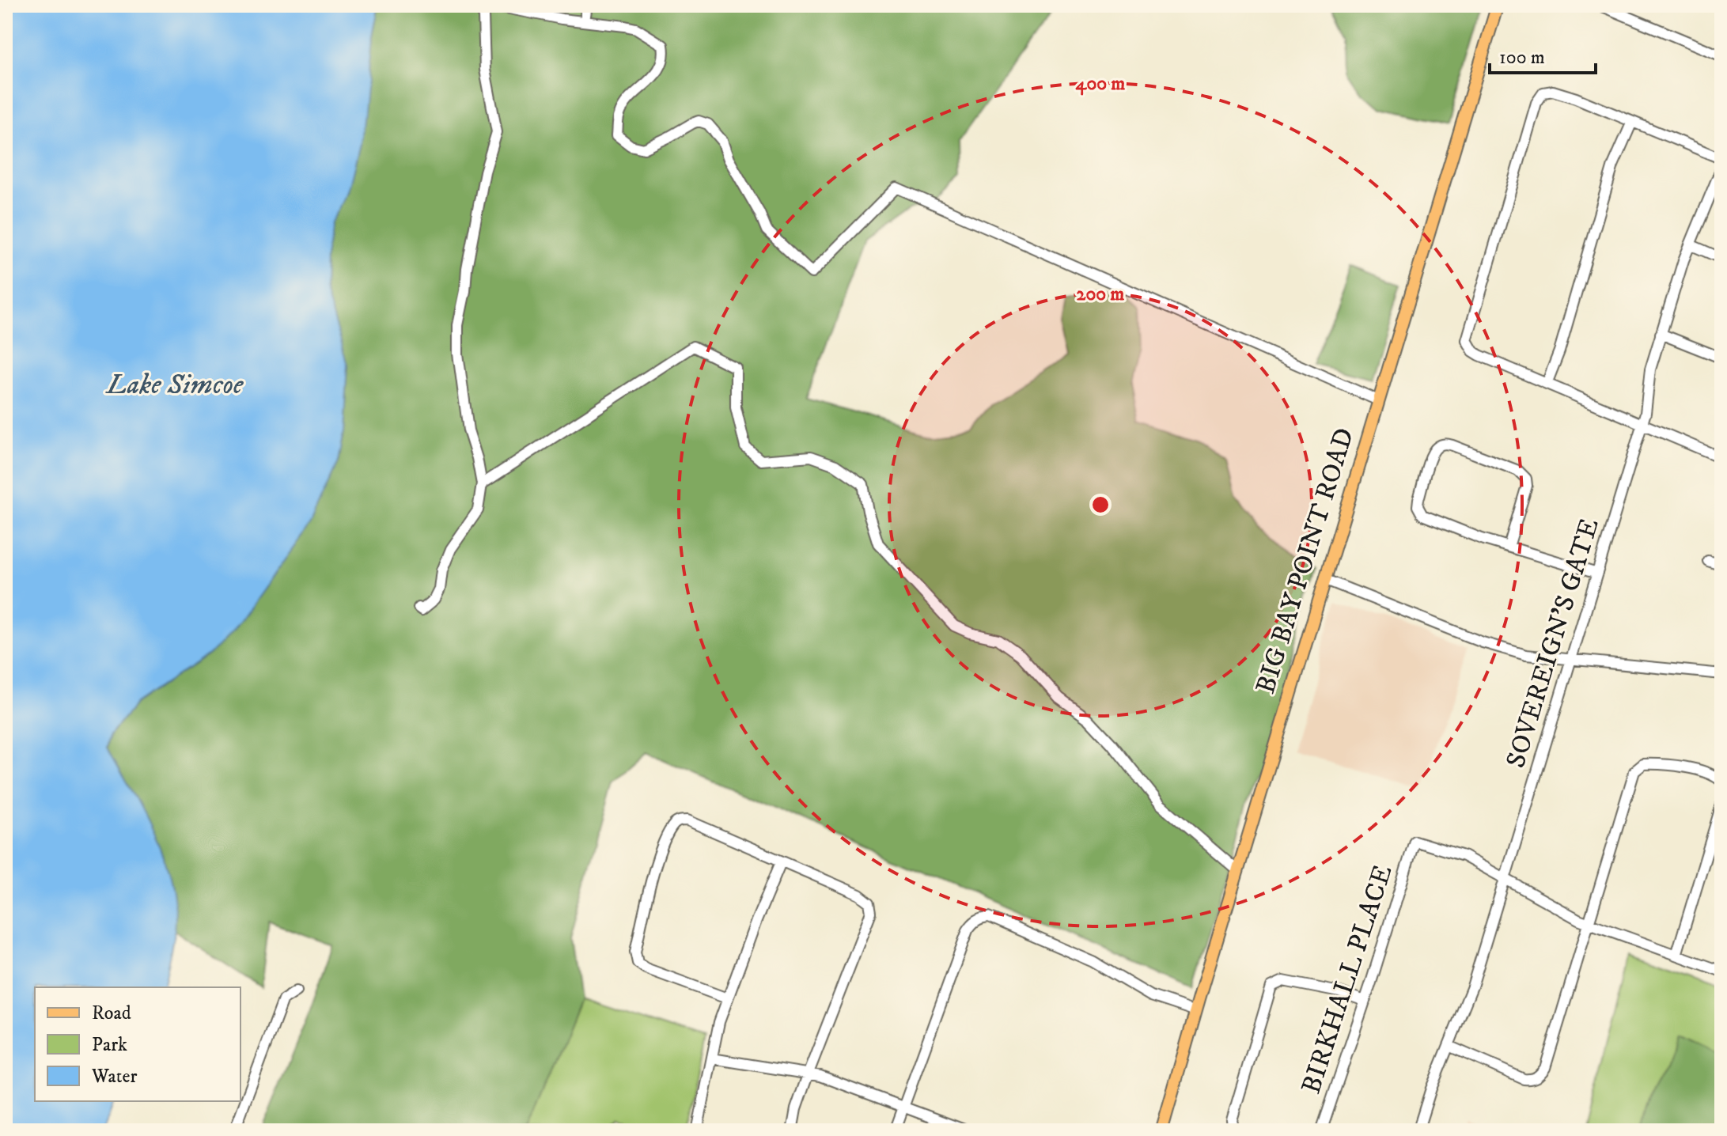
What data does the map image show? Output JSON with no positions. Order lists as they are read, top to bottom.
{
  "streets": {
    "main road": ["BIG BAY POINT ROAD"],
    "street": ["SOVEREIGN'S GATE", "BIRKHALL PLACE"]
  },
  "crossings": [
    ["SOVEREIGN'S GATE", "BIRKHALL PLACE"]
  ],
  "water": ["Lake Simcoe"],
  "legend": ["Road", "Park", "Water"],
  "scale_bar": "100 m",
  "rings": ["400 m", "200 m"]
}
